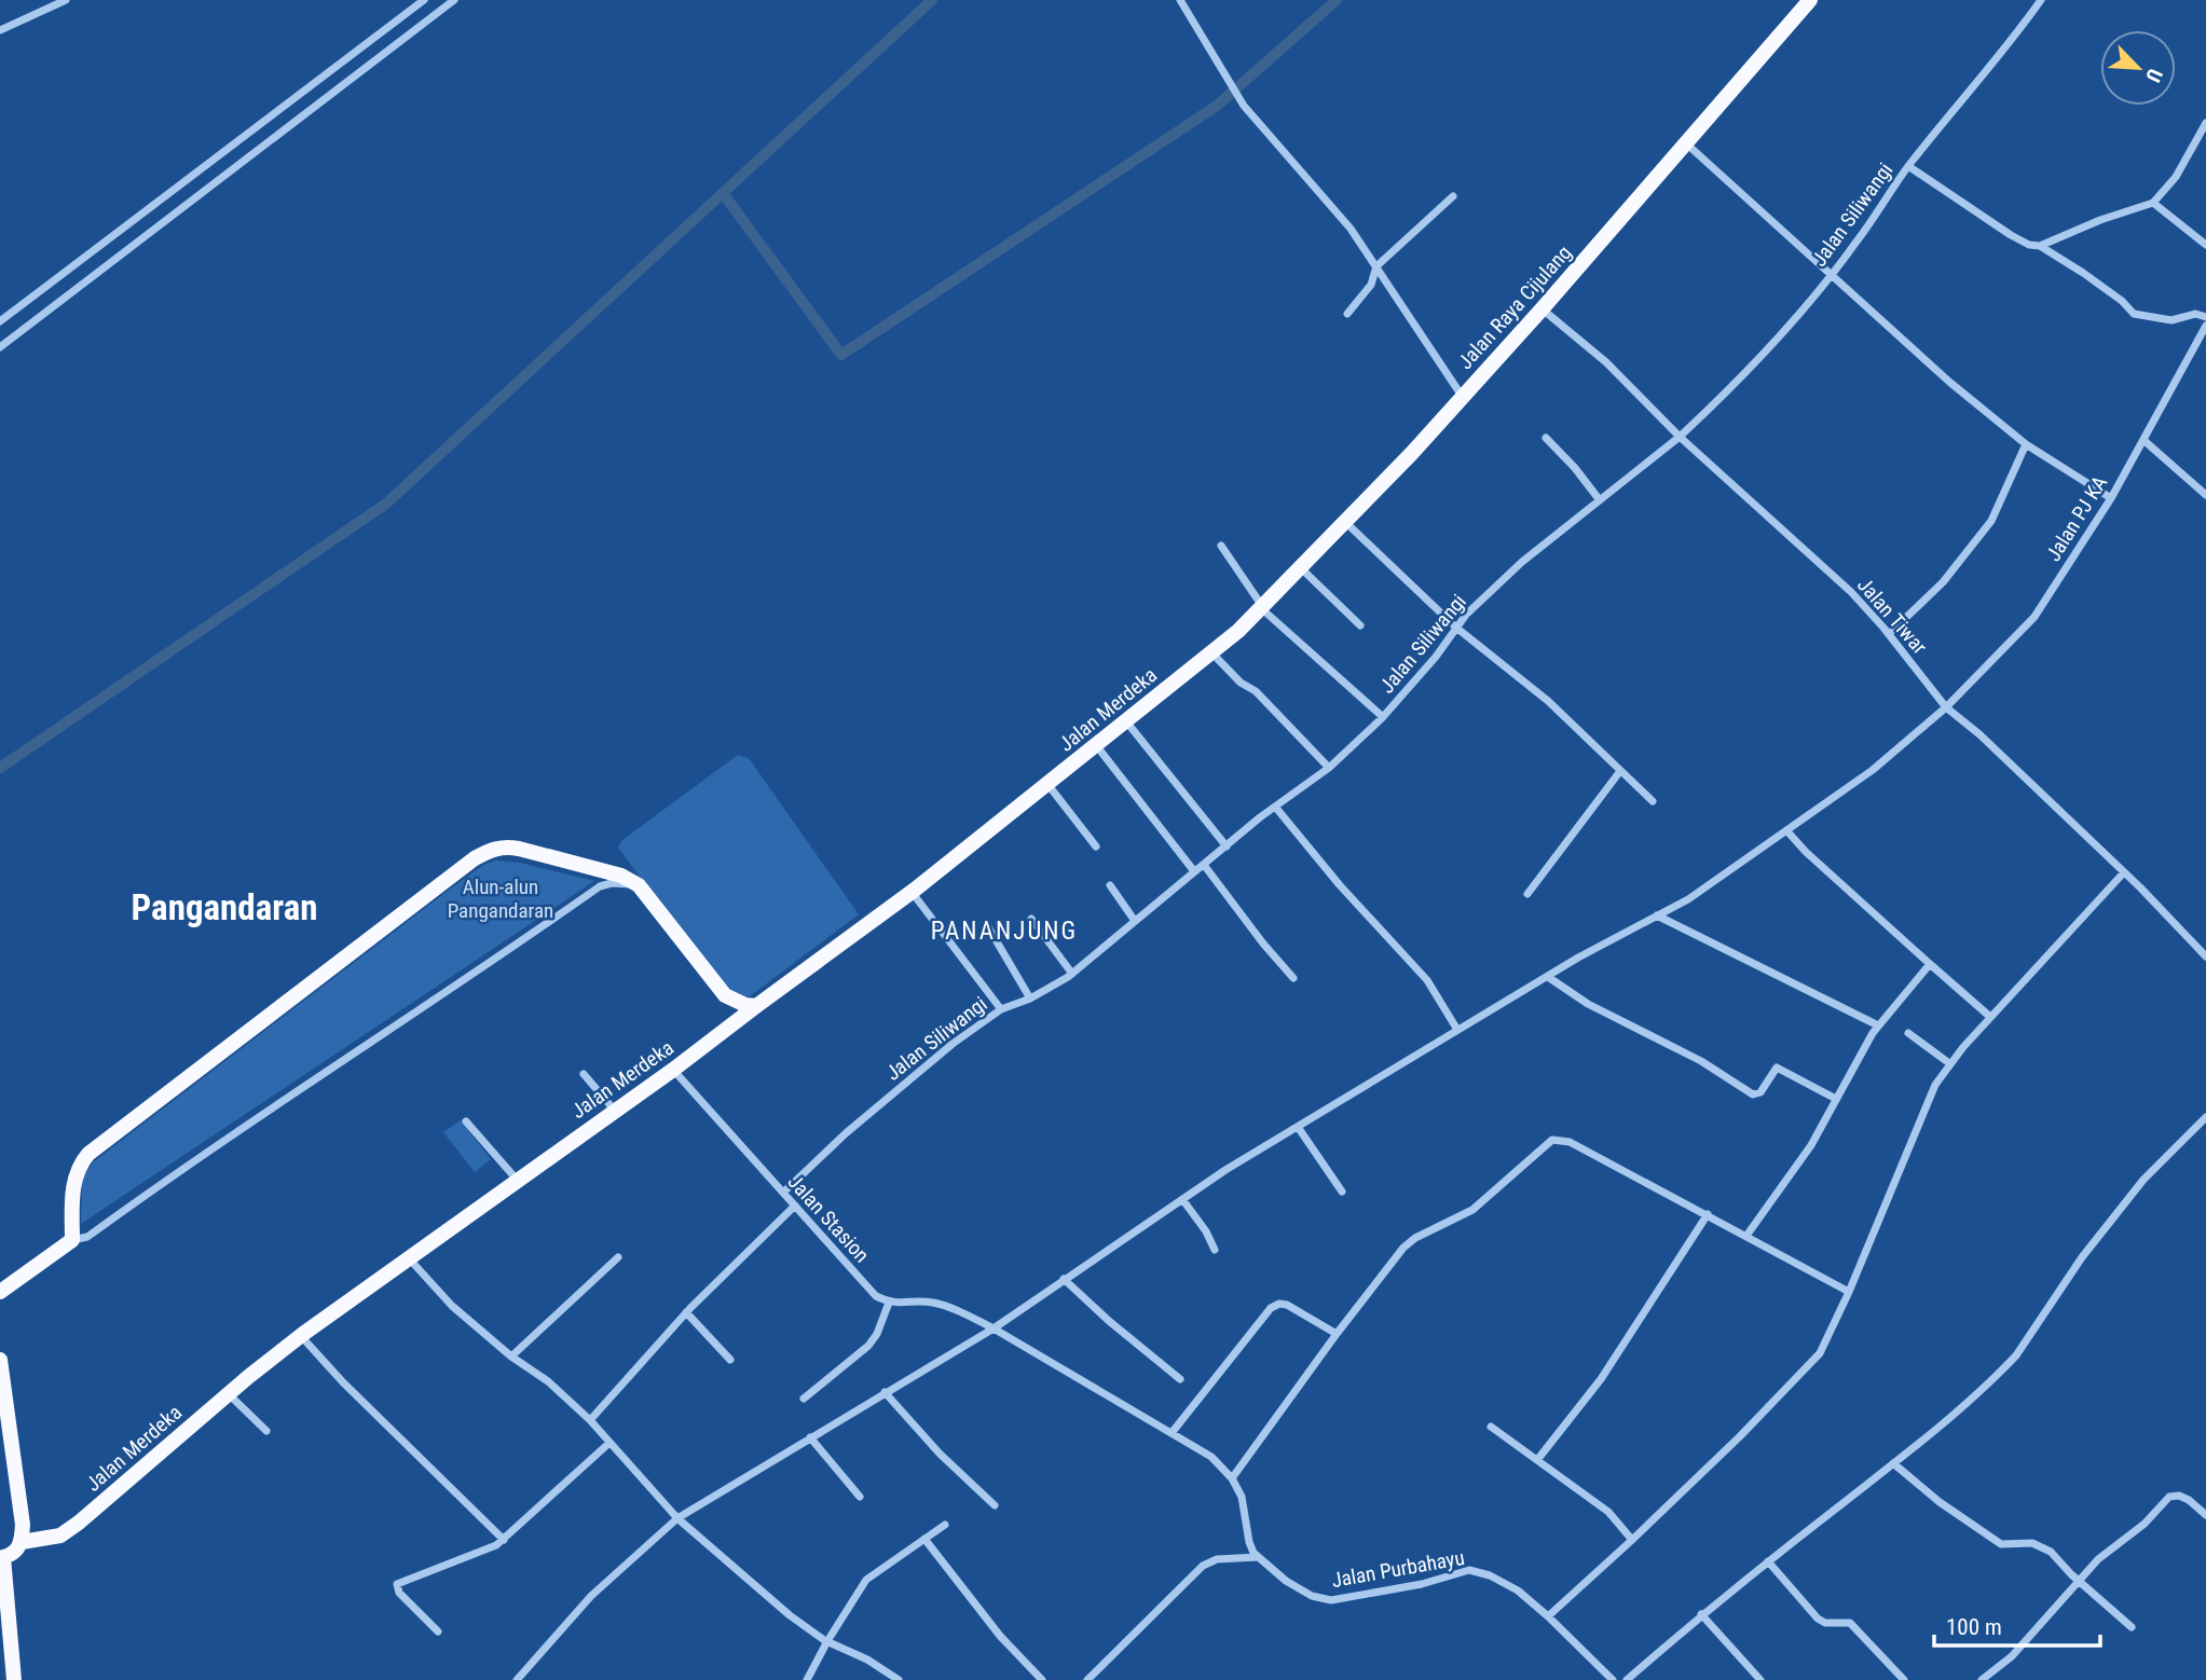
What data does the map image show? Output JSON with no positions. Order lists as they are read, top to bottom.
{
  "streets": {
    "highway": ["Jalan Raya Cijulang", "Jalan Merdeka"],
    "street": [
      "Jalan Siliwangi",
      "Jalan PJ KA",
      "Jalan Tiwar",
      "Jalan Stasion",
      "Jalan Purbahayu"
    ]
  },
  "crossings": [
    ["Jalan Siliwangi", "Jalan Tiwar"],
    ["Jalan Siliwangi", "Jalan Stasion"],
    ["Jalan Raya Cijulang", "Jalan Tiwar"],
    ["Jalan Raya Cijulang", "Jalan Merdeka"],
    ["Jalan PJ KA", "Jalan Tiwar"],
    ["Jalan Merdeka", "Jalan Stasion"]
  ],
  "districts": ["Pangandaran", "PANANJUNG"],
  "parks": ["Alun-alun Pangandaran"],
  "scale_bar": "100 m",
  "north": "bottom right"
}
